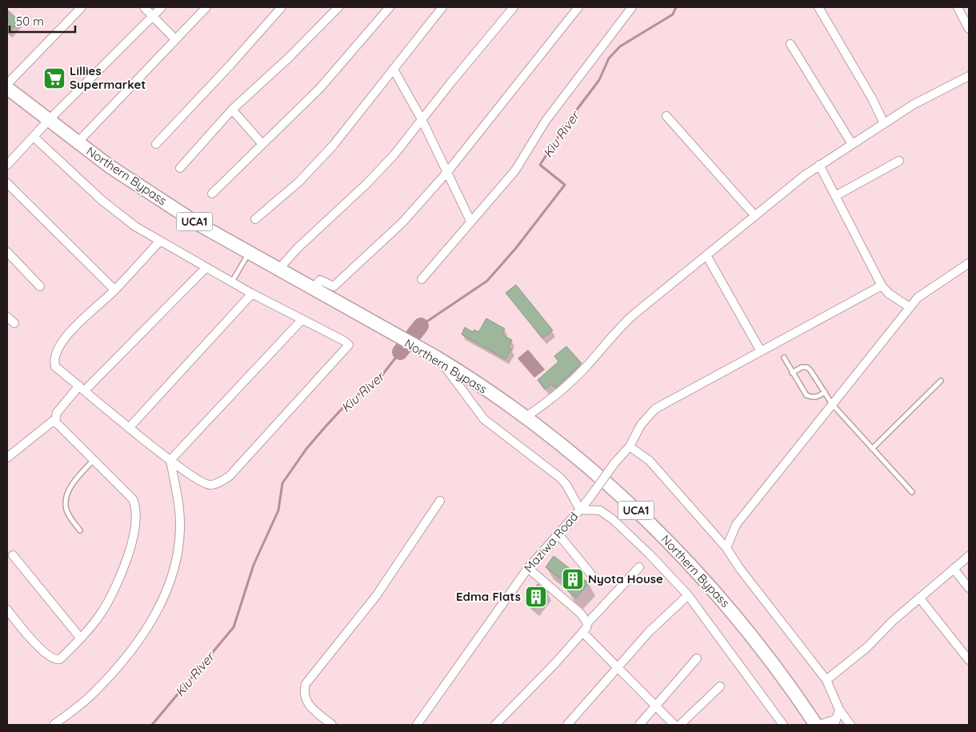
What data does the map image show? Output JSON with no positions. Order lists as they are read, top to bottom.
{
  "streets": {
    "main road": ["Northern Bypass", "UCA1"],
    "street": ["Maziwa Road"]
  },
  "crossings": [
    ["Northern Bypass", "Maziwa Road"]
  ],
  "water": ["Kiu River"],
  "places": {
    "supermarket": ["Lillies Supermarket"],
    "building": ["Nyota House", "Edma Flats"]
  },
  "scale_bar": "50 m"
}
